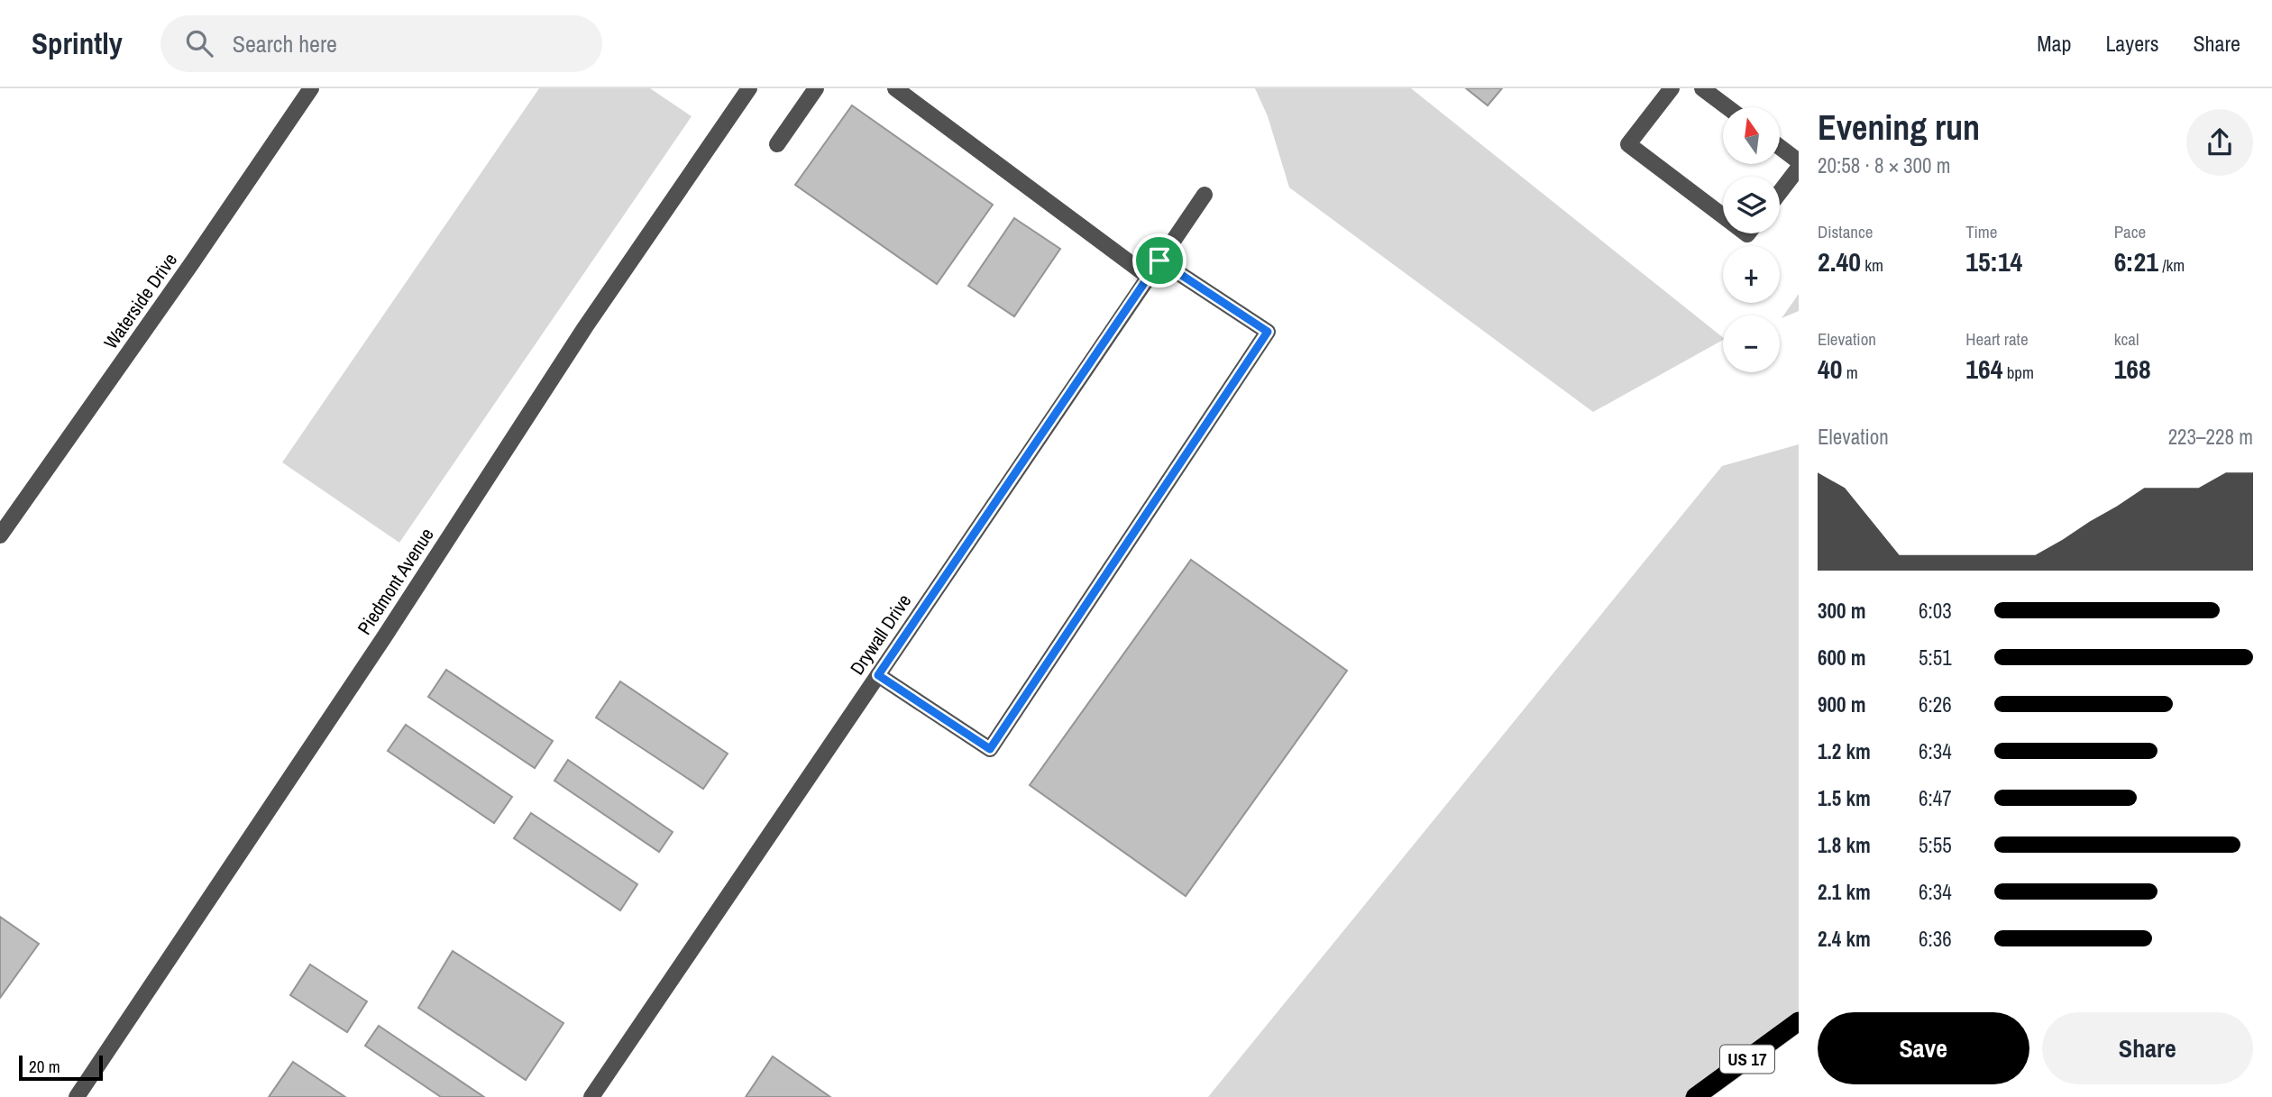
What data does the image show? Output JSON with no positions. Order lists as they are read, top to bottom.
{
  "streets": {
    "highway": ["US 17"],
    "street": ["Waterside Drive", "Piedmont Avenue", "Drywall Drive"]
  },
  "scale_bar": "20 m",
  "north": "top",
  "page": {
    "header": "Sprintly",
    "search": "Search here",
    "nav": ["Map", "Layers", "Share"],
    "heading": ["Evening run", "20:58 · 8 × 300 m"],
    "map_buttons": ["+", "−"],
    "stats": [
      ["Distance", "2.40 km"],
      ["Time", "15:14"],
      ["Pace", "6:21 /km"],
      ["Elevation", "40 m"],
      ["Heart rate", "164 bpm"],
      ["kcal", "168"]
    ],
    "chart": ["Elevation", "223–228 m"],
    "list": [
      {
        "name": "300 m",
        "note": "6:03"
      },
      {
        "name": "600 m",
        "note": "5:51"
      },
      {
        "name": "900 m",
        "note": "6:26"
      },
      {
        "name": "1.2 km",
        "note": "6:34"
      },
      {
        "name": "1.5 km",
        "note": "6:47"
      },
      {
        "name": "1.8 km",
        "note": "5:55"
      },
      {
        "name": "2.1 km",
        "note": "6:34"
      },
      {
        "name": "2.4 km",
        "note": "6:36"
      }
    ],
    "buttons": ["Save", "Share"],
    "scale": "20 m"
  }
}
